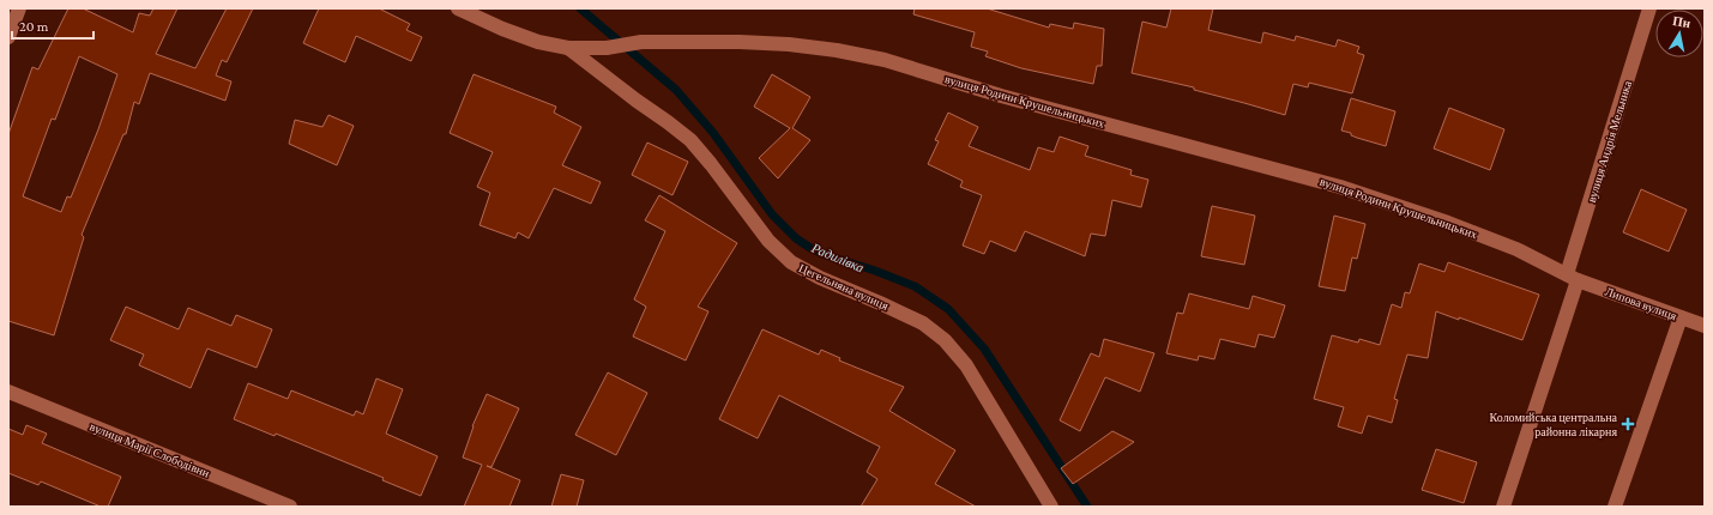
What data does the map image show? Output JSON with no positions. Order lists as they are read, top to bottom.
{
  "streets": {
    "street": [
      "вулиця Родини Крушельницьких",
      "вулиця Андрія Мельника",
      "Цегельняна вулиця",
      "Липова вулиця",
      "вулиця Марії Слободівни"
    ]
  },
  "crossings": [
    ["вулиця Родини Крушельницьких", "вулиця Андрія Мельника"],
    ["вулиця Родини Крушельницьких", "Цегельняна вулиця"],
    ["вулиця Родини Крушельницьких", "Липова вулиця"],
    ["вулиця Андрія Мельника", "Липова вулиця"]
  ],
  "water": ["Радилівка"],
  "places": {
    "health": ["Коломийська центральна районна лікарня"]
  },
  "scale_bar": "20 m",
  "north": "top"
}
